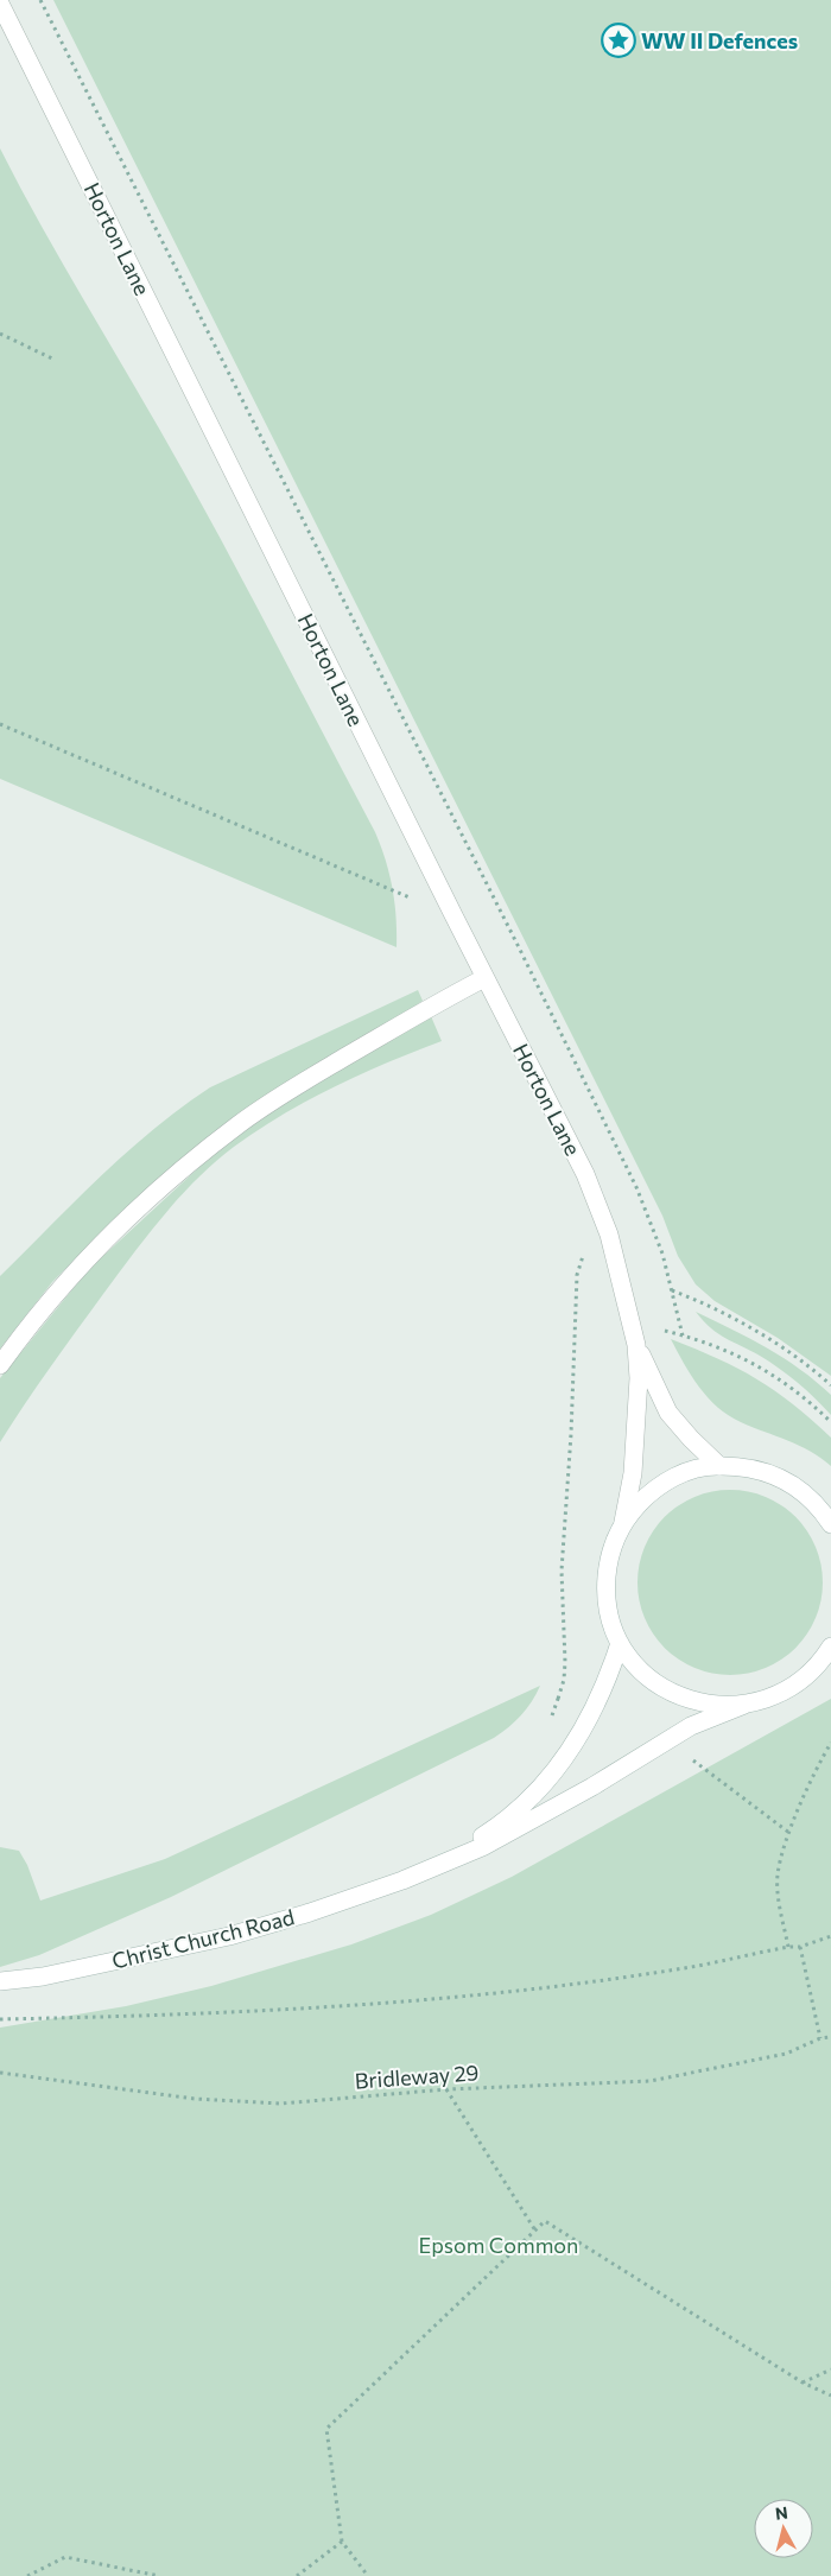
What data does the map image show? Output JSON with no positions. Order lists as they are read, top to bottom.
{
  "streets": {
    "street": ["Horton Lane", "Christ Church Road"],
    "path": ["Bridleway 29"]
  },
  "parks": ["Epsom Common"],
  "places": {
    "place": ["WW II Defences"]
  },
  "north": "top"
}
